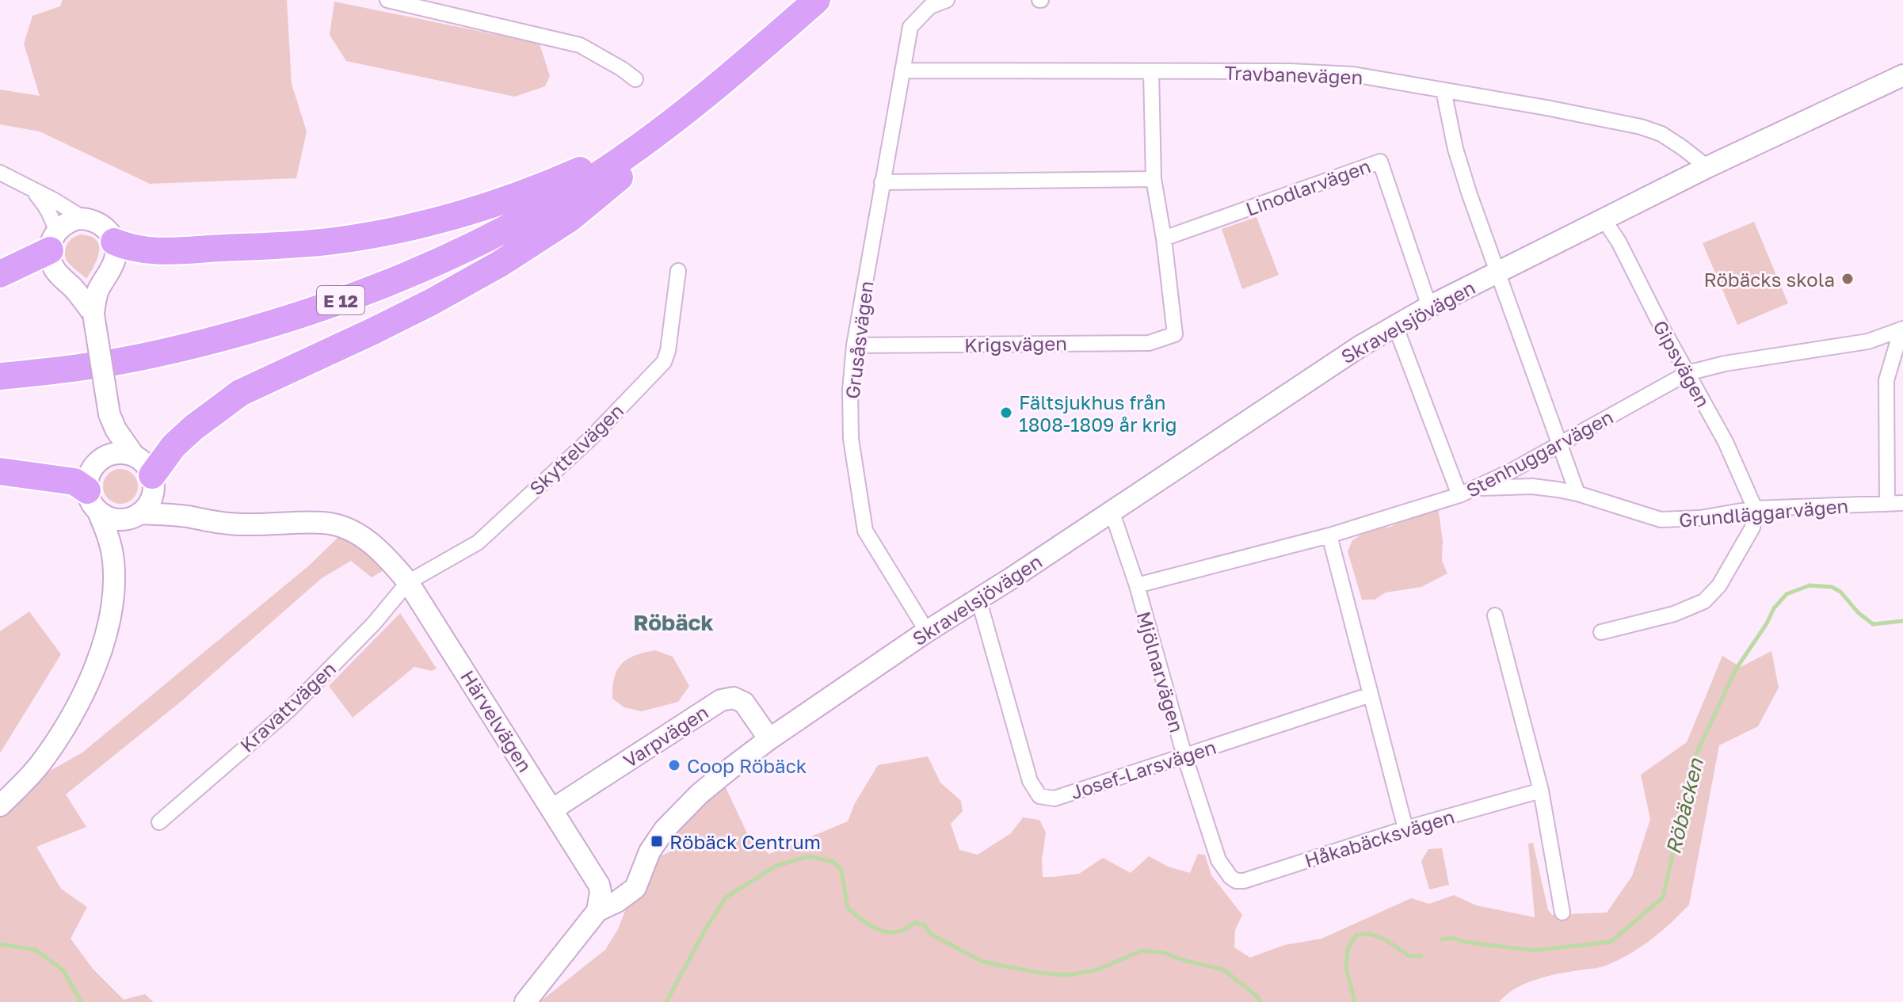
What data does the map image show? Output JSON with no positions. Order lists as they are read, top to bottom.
{
  "streets": {
    "highway": ["E 12"],
    "street": [
      "Travbanevägen",
      "Linodlarvägen",
      "Skravelsjövägen",
      "Grusåsvägen",
      "Krigsvägen",
      "Gipsvägen",
      "Skyttelvägen",
      "Stenhuggarvägen",
      "Grundläggarvägen",
      "Mjölnarvägen",
      "Kravattvägen",
      "Härvelvägen",
      "Varpvägen",
      "Josef-Larsvägen",
      "Håkabäcksvägen"
    ]
  },
  "crossings": [
    ["Travbanevägen", "Skravelsjövägen"],
    ["Travbanevägen", "Grusåsvägen"],
    ["Linodlarvägen", "Skravelsjövägen"],
    ["Linodlarvägen", "Krigsvägen"],
    ["Skravelsjövägen", "Grusåsvägen"],
    ["Skravelsjövägen", "Gipsvägen"],
    ["Skravelsjövägen", "Stenhuggarvägen"],
    ["Skravelsjövägen", "Grundläggarvägen"],
    ["Skravelsjövägen", "Mjölnarvägen"],
    ["Skravelsjövägen", "Härvelvägen"],
    ["Skravelsjövägen", "Varpvägen"],
    ["Skravelsjövägen", "Josef-Larsvägen"],
    ["Grusåsvägen", "Krigsvägen"],
    ["Gipsvägen", "Stenhuggarvägen"],
    ["Gipsvägen", "Grundläggarvägen"],
    ["Skyttelvägen", "Kravattvägen"],
    ["Skyttelvägen", "Härvelvägen"],
    ["Stenhuggarvägen", "Grundläggarvägen"],
    ["Stenhuggarvägen", "Mjölnarvägen"],
    ["Mjölnarvägen", "Josef-Larsvägen"],
    ["Mjölnarvägen", "Håkabäcksvägen"],
    ["Kravattvägen", "Härvelvägen"],
    ["Härvelvägen", "Varpvägen"]
  ],
  "districts": ["Röbäck"],
  "water": ["Röbäcken"],
  "places": {
    "other": ["Röbäcks skola", "Fältsjukhus från 1808-1809 år krig", "Coop Röbäck"],
    "transit": ["Röbäck Centrum"]
  }
}
